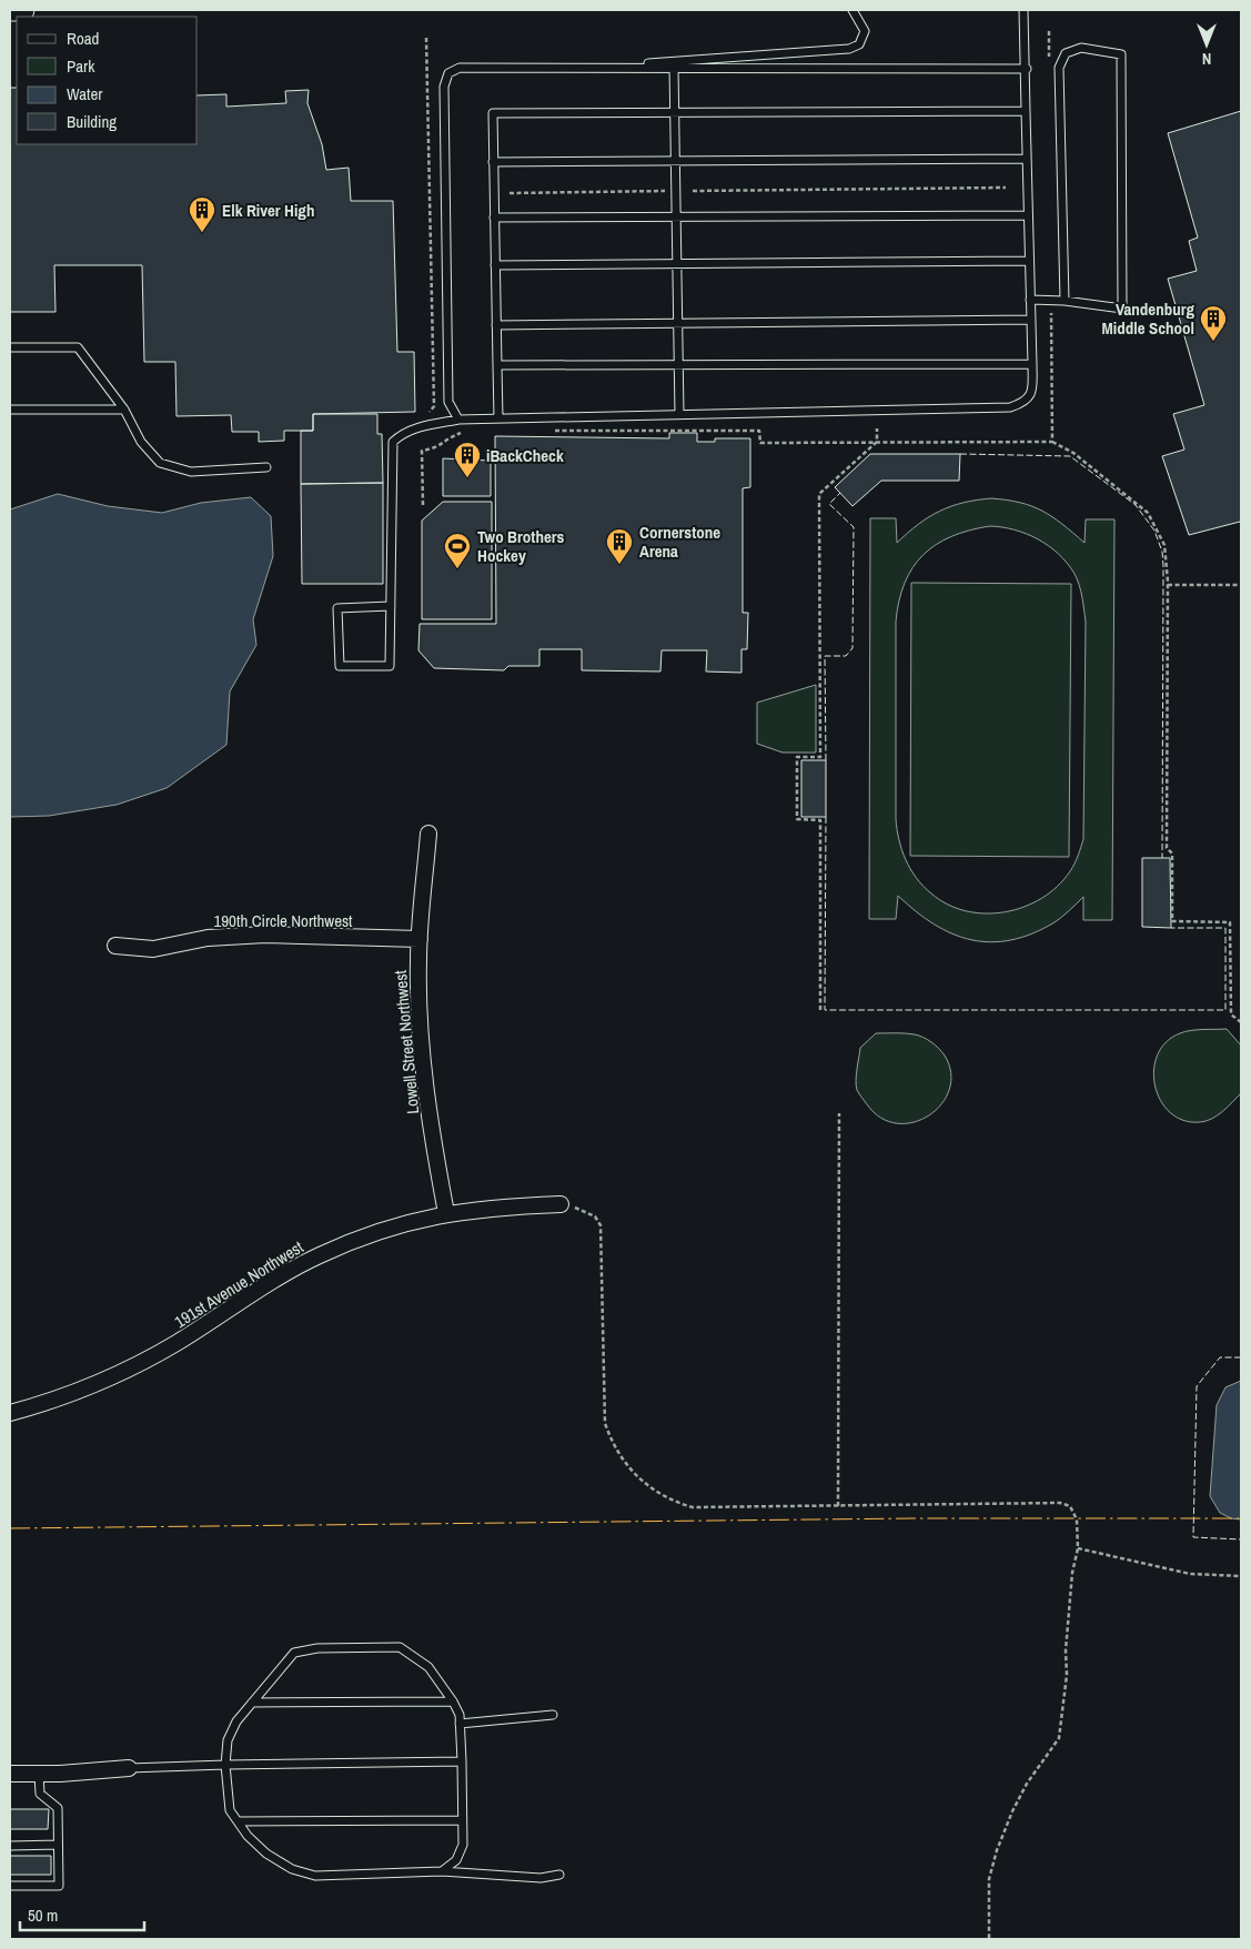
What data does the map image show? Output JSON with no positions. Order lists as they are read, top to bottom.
{
  "streets": {
    "street": ["190th Circle Northwest", "Lowell Street Northwest", "191st Avenue Northwest"]
  },
  "crossings": [
    ["190th Circle Northwest", "Lowell Street Northwest"],
    ["Lowell Street Northwest", "191st Avenue Northwest"]
  ],
  "places": {
    "building": [
      "Elk River High",
      "Vandenburg Middle School",
      "iBackCheck",
      "Cornerstone Arena"
    ],
    "sports": ["Two Brothers Hockey"]
  },
  "legend": [
    "Road",
    "Park",
    "Water",
    "Building"
  ],
  "scale_bar": "50 m",
  "north": "bottom"
}
